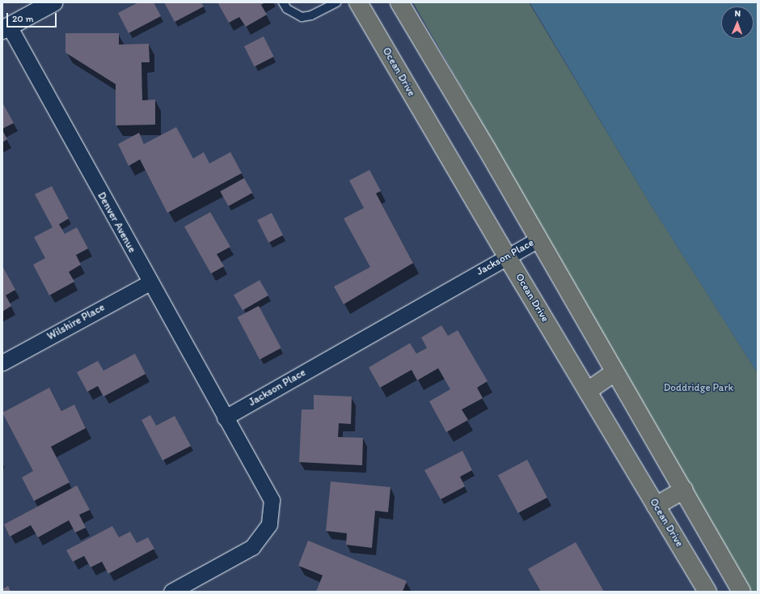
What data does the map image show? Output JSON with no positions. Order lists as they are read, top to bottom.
{
  "streets": {
    "main road": ["Ocean Drive"],
    "street": ["Denver Avenue", "Jackson Place", "Wilshire Place"]
  },
  "crossings": [
    ["Ocean Drive", "Jackson Place"],
    ["Denver Avenue", "Jackson Place"],
    ["Denver Avenue", "Wilshire Place"]
  ],
  "parks": ["Doddridge Park"],
  "scale_bar": "20 m",
  "north": "top"
}
